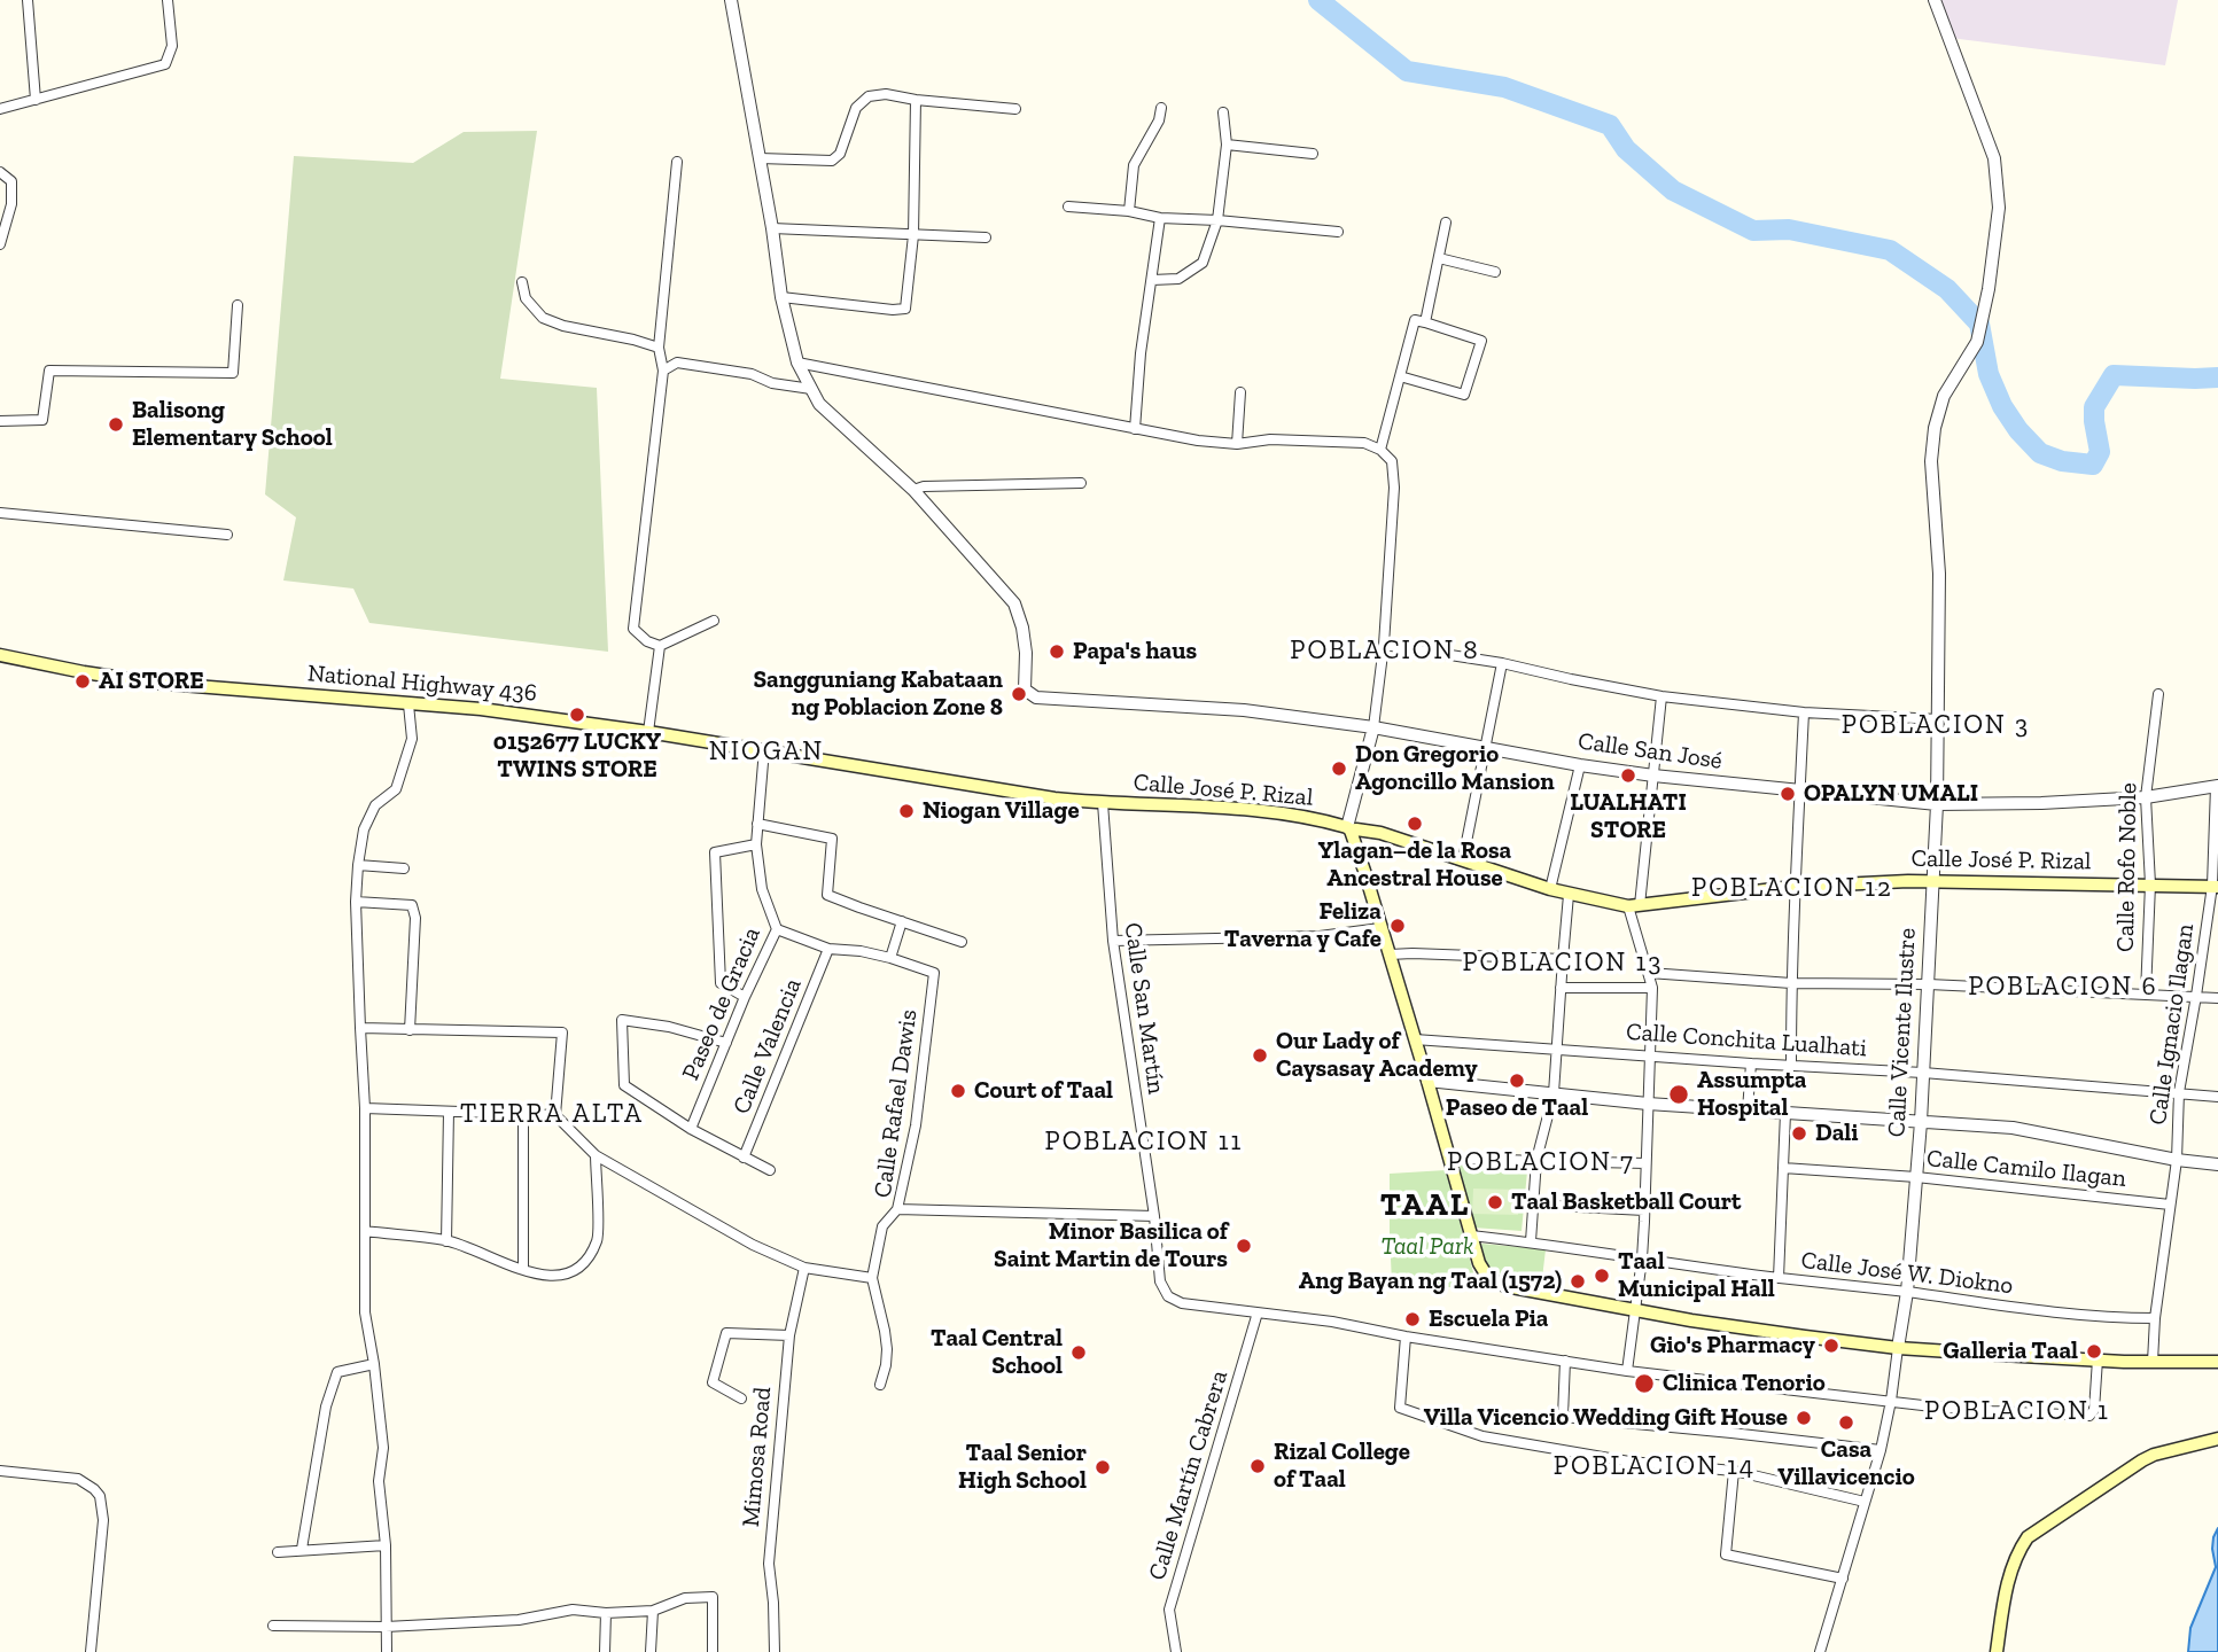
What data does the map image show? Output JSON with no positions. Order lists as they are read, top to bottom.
{
  "streets": {
    "main road": ["National Highway 436", "Calle José P. Rizal"],
    "street": [
      "Calle San José",
      "Calle Rofo Noble",
      "Paseo de Gracia",
      "Calle San Martín",
      "Calle Ignacio Ilagan",
      "Calle Vicente Ilustre",
      "Calle Conchita Lualhati",
      "Calle Valencia",
      "Calle Rafael Dawis",
      "Calle Camilo Ilagan",
      "Calle José W. Diokno",
      "Mimosa Road",
      "Calle Martín Cabrera"
    ]
  },
  "crossings": [
    ["National Highway 436", "Calle José P. Rizal"],
    ["National Highway 436", "Paseo de Gracia"],
    ["Calle San José", "Calle Rofo Noble"],
    ["Calle San José", "Calle Ignacio Ilagan"],
    ["Calle San José", "Calle Vicente Ilustre"],
    ["Calle José P. Rizal", "Calle Rofo Noble"],
    ["Calle José P. Rizal", "Calle San Martín"],
    ["Calle José P. Rizal", "Calle Ignacio Ilagan"],
    ["Calle José P. Rizal", "Calle Vicente Ilustre"],
    ["Paseo de Gracia", "Calle Rafael Dawis"],
    ["Calle San Martín", "Calle Rafael Dawis"],
    ["Calle San Martín", "Calle Martín Cabrera"],
    ["Calle Ignacio Ilagan", "Calle Conchita Lualhati"],
    ["Calle Ignacio Ilagan", "Calle Camilo Ilagan"],
    ["Calle Ignacio Ilagan", "Calle José W. Diokno"],
    ["Calle Vicente Ilustre", "Calle Conchita Lualhati"],
    ["Calle Vicente Ilustre", "Calle Camilo Ilagan"],
    ["Calle Vicente Ilustre", "Calle José W. Diokno"],
    ["Calle Valencia", "Calle Rafael Dawis"]
  ],
  "districts": [
    "POBLACION 8",
    "POBLACION 3",
    "NIOGAN",
    "POBLACION 12",
    "POBLACION 13",
    "POBLACION 6",
    "TIERRA ALTA",
    "POBLACION 11",
    "POBLACION 7",
    "TAAL",
    "POBLACION 1",
    "POBLACION 14"
  ],
  "parks": ["Taal Park"],
  "places": [
    "Balisong Elementary School",
    "Papa's haus",
    "AI STORE",
    "Sangguniang Kabataan ng Poblacion Zone 8",
    "0152677 LUCKY TWINS STORE",
    "Don Gregorio Agoncillo Mansion",
    "LUALHATI STORE",
    "OPALYN UMALI",
    "Niogan Village",
    "Ylagan–de la Rosa Ancestral House",
    "Feliza Taverna y Cafe",
    "Our Lady of Caysasay Academy",
    "Paseo de Taal",
    "Court of Taal",
    "Assumpta Hospital",
    "Dali",
    "Taal Basketball Court",
    "Minor Basilica of Saint Martin de Tours",
    "Taal Municipal Hall",
    "Ang Bayan ng Taal (1572)",
    "Escuela Pia",
    "Gio's Pharmacy",
    "Galleria Taal",
    "Taal Central School",
    "Clinica Tenorio",
    "Villa Vicencio Wedding Gift House",
    "Casa Villavicencio",
    "Rizal College of Taal",
    "Taal Senior High School"
  ]
}
